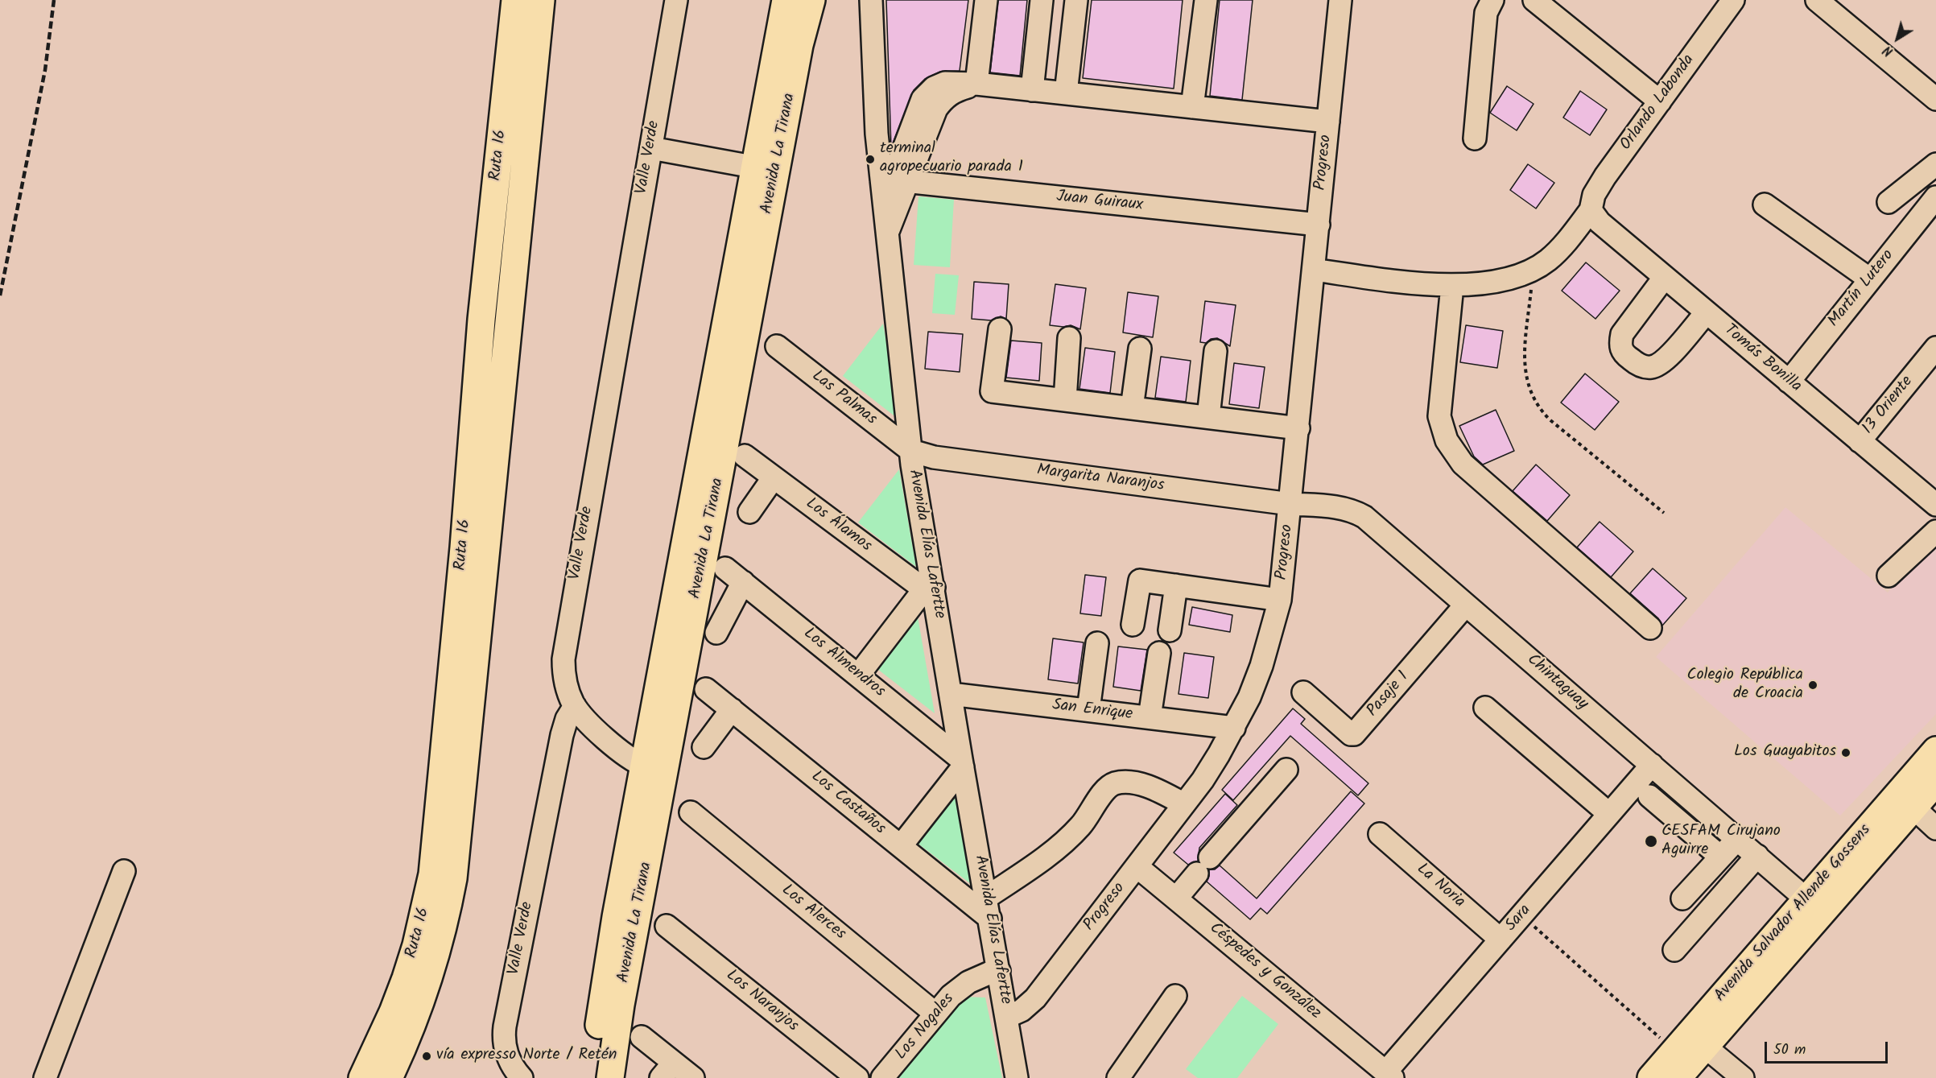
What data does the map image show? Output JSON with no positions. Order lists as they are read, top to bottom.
{
  "streets": {
    "main road": ["Avenida La Tirana", "Ruta 16", "Avenida Salvador Allende Gossens"],
    "street": [
      "Orlando Labonda",
      "Valle Verde",
      "Progreso",
      "Juan Guiraux",
      "Martín Lutero",
      "Tomás Bonilla",
      "Las Palmas",
      "13 Oriente",
      "Margarita Naranjos",
      "Los Álamos",
      "Avenida Elías Lafertte",
      "Los Almendros",
      "Chintaguay",
      "Pasaje 1",
      "San Enrique",
      "Los Castaños",
      "La Noria",
      "Los Alerces",
      "Sara",
      "Céspedes y González",
      "Los Naranjos",
      "Los Nogales"
    ]
  },
  "crossings": [
    ["Orlando Labonda", "Progreso"],
    ["Orlando Labonda", "Tomás Bonilla"],
    ["Progreso", "Juan Guiraux"],
    ["Progreso", "Margarita Naranjos"],
    ["Progreso", "Avenida Elías Lafertte"],
    ["Progreso", "Chintaguay"],
    ["Progreso", "San Enrique"],
    ["Progreso", "Céspedes y González"],
    ["Juan Guiraux", "Avenida Elías Lafertte"],
    ["Martín Lutero", "Tomás Bonilla"],
    ["Tomás Bonilla", "13 Oriente"],
    ["Las Palmas", "Margarita Naranjos"],
    ["Las Palmas", "Avenida Elías Lafertte"],
    ["Margarita Naranjos", "Avenida Elías Lafertte"],
    ["Margarita Naranjos", "Chintaguay"],
    ["Los Álamos", "Avenida Elías Lafertte"],
    ["Avenida Elías Lafertte", "Los Almendros"],
    ["Avenida Elías Lafertte", "San Enrique"],
    ["Avenida Elías Lafertte", "Los Castaños"],
    ["Avenida Elías Lafertte", "Los Nogales"],
    ["Chintaguay", "Pasaje 1"],
    ["Chintaguay", "Avenida Salvador Allende Gossens"],
    ["Chintaguay", "Sara"],
    ["La Noria", "Sara"],
    ["Los Alerces", "Los Nogales"],
    ["Sara", "Céspedes y González"]
  ],
  "places": [
    "terminal agropecuario parada 1",
    "Colegio República de Croacia",
    "Los Guayabitos",
    "CESFAM Cirujano Aguirre",
    "vía expresso Norte / Retén"
  ],
  "scale_bar": "50 m",
  "north": "bottom left"
}
